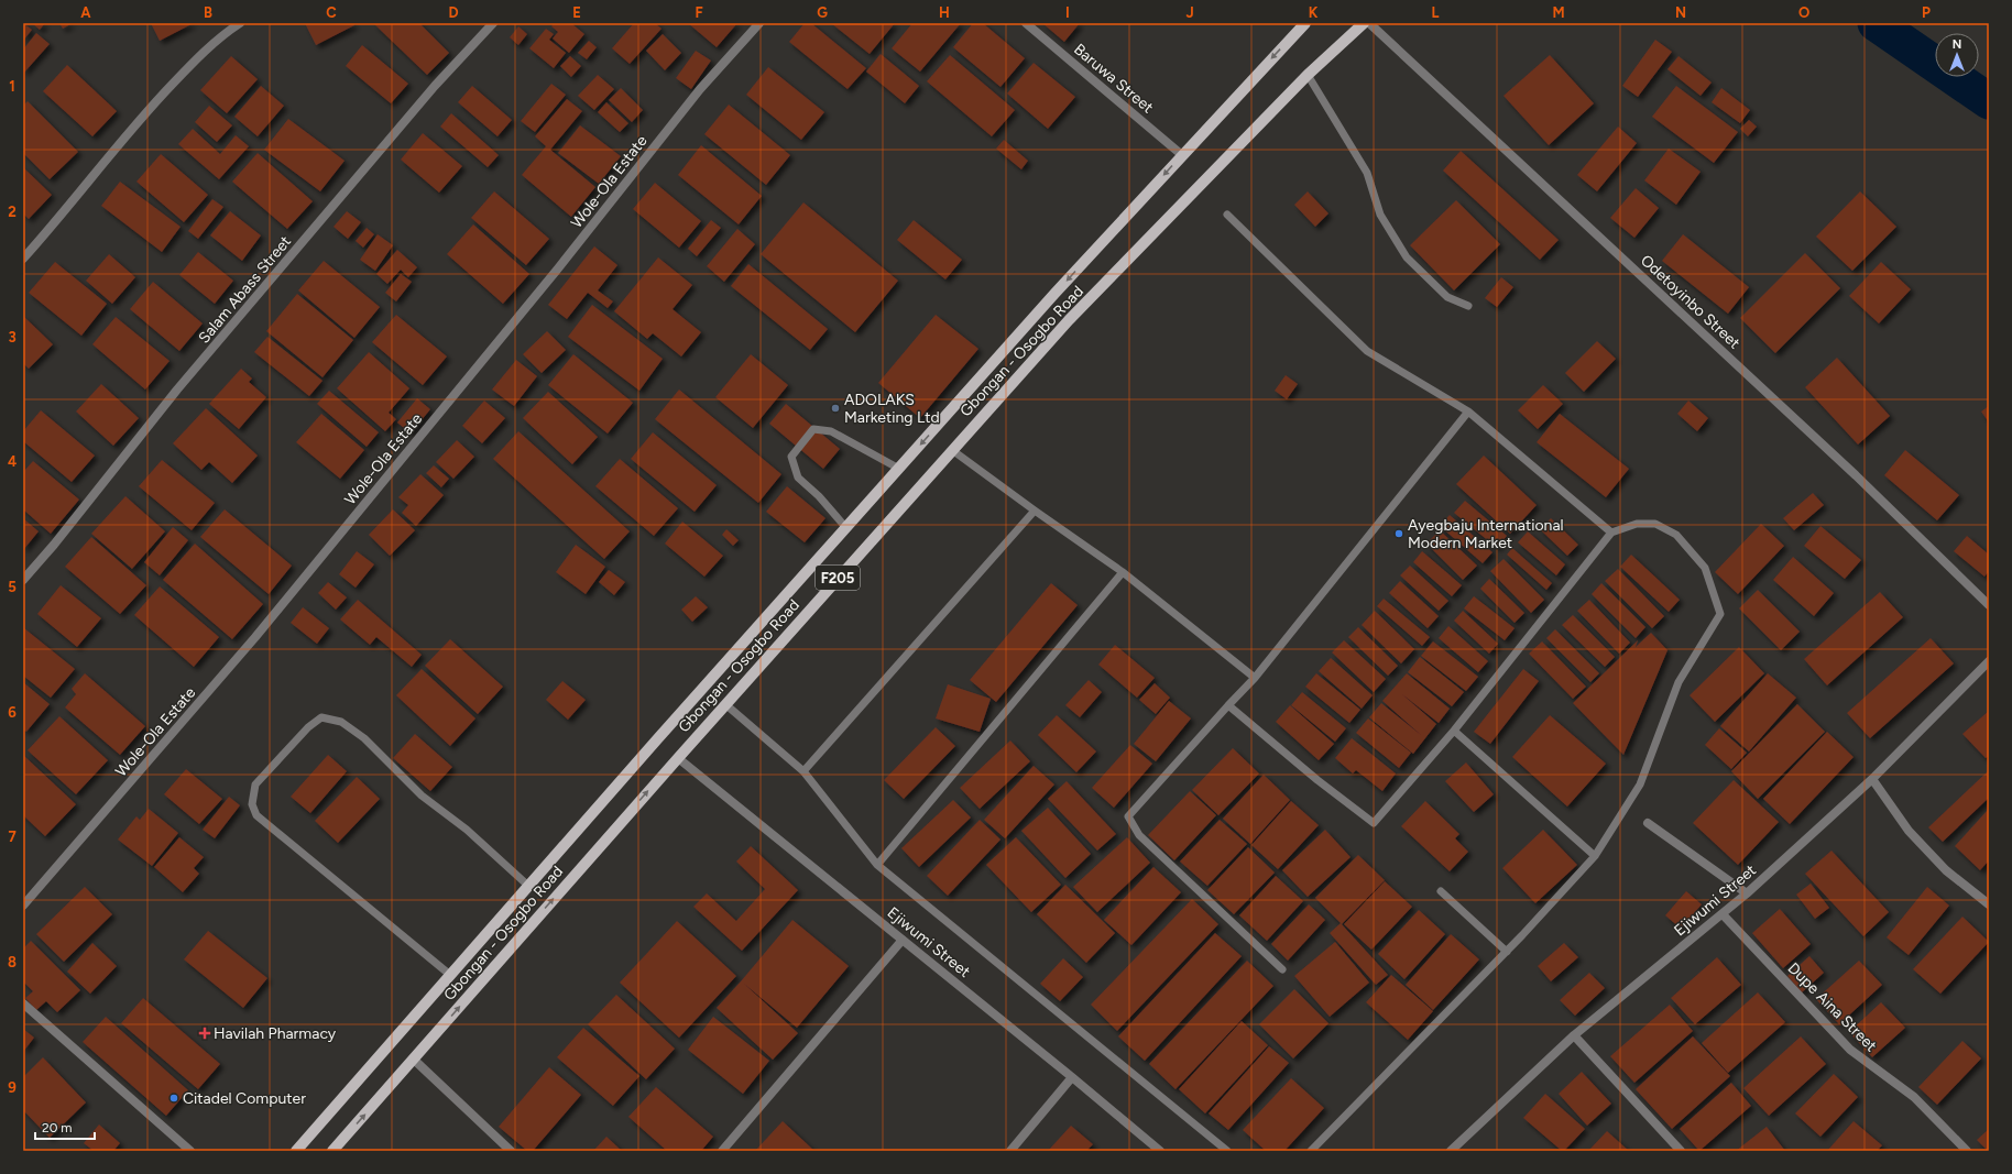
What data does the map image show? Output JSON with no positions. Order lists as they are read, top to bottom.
{
  "streets": {
    "main road": ["Gbongan - Osogbo Road", "F205"],
    "street": [
      "Baruwa Street",
      "Wole-Ola Estate",
      "Salam Abass Street",
      "Odetoyinbo Street",
      "Ejiwumi Street",
      "Dupe Aina Street"
    ]
  },
  "crossings": [
    ["Baruwa Street", "Gbongan - Osogbo Road"],
    ["Gbongan - Osogbo Road", "Ejiwumi Street"],
    ["Ejiwumi Street", "Dupe Aina Street"]
  ],
  "places": {
    "other": ["ADOLAKS Marketing Ltd", "Ayegbaju International Modern Market", "Citadel Computer"],
    "health": ["Havilah Pharmacy"]
  },
  "scale_bar": "20 m",
  "north": "top",
  "grid": {
    "columns": [
      "A",
      "B",
      "C",
      "D",
      "E",
      "F",
      "G",
      "H",
      "I",
      "J",
      "K",
      "L",
      "M",
      "N",
      "O",
      "P"
    ],
    "rows": [
      "1",
      "2",
      "3",
      "4",
      "5",
      "6",
      "7",
      "8",
      "9"
    ]
  }
}
